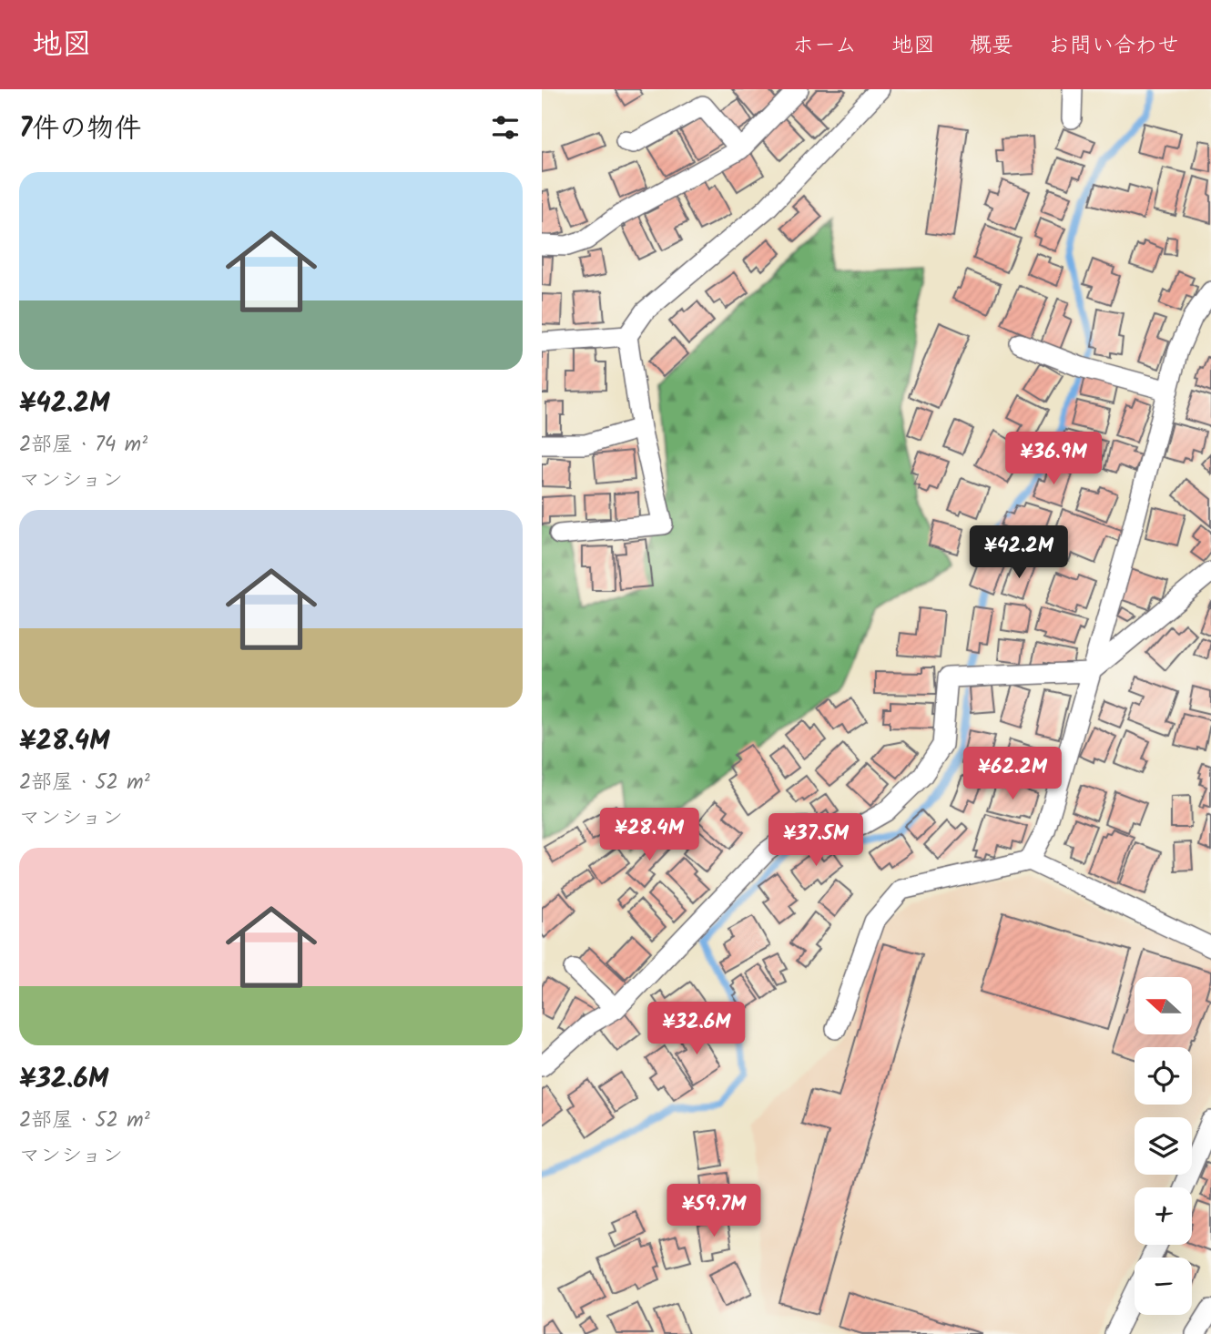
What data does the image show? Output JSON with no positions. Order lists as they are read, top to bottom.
{
  "north": "left",
  "page": {
    "header": "地図",
    "nav": [
      "ホーム",
      "地図",
      "概要",
      "お問い合わせ"
    ],
    "heading": "7件の物件",
    "list": [
      {
        "name": "¥42.2M",
        "note": "2部屋 · 74 m² · マンション"
      },
      {
        "name": "¥28.4M",
        "note": "2部屋 · 52 m² · マンション"
      },
      {
        "name": "¥32.6M",
        "note": "2部屋 · 52 m² · マンション"
      }
    ],
    "price": [
      "¥36.9M",
      "¥42.2M",
      "¥62.2M",
      "¥28.4M",
      "¥37.5M",
      "¥32.6M",
      "¥59.7M"
    ],
    "map_buttons": ["+", "−"]
  }
}
